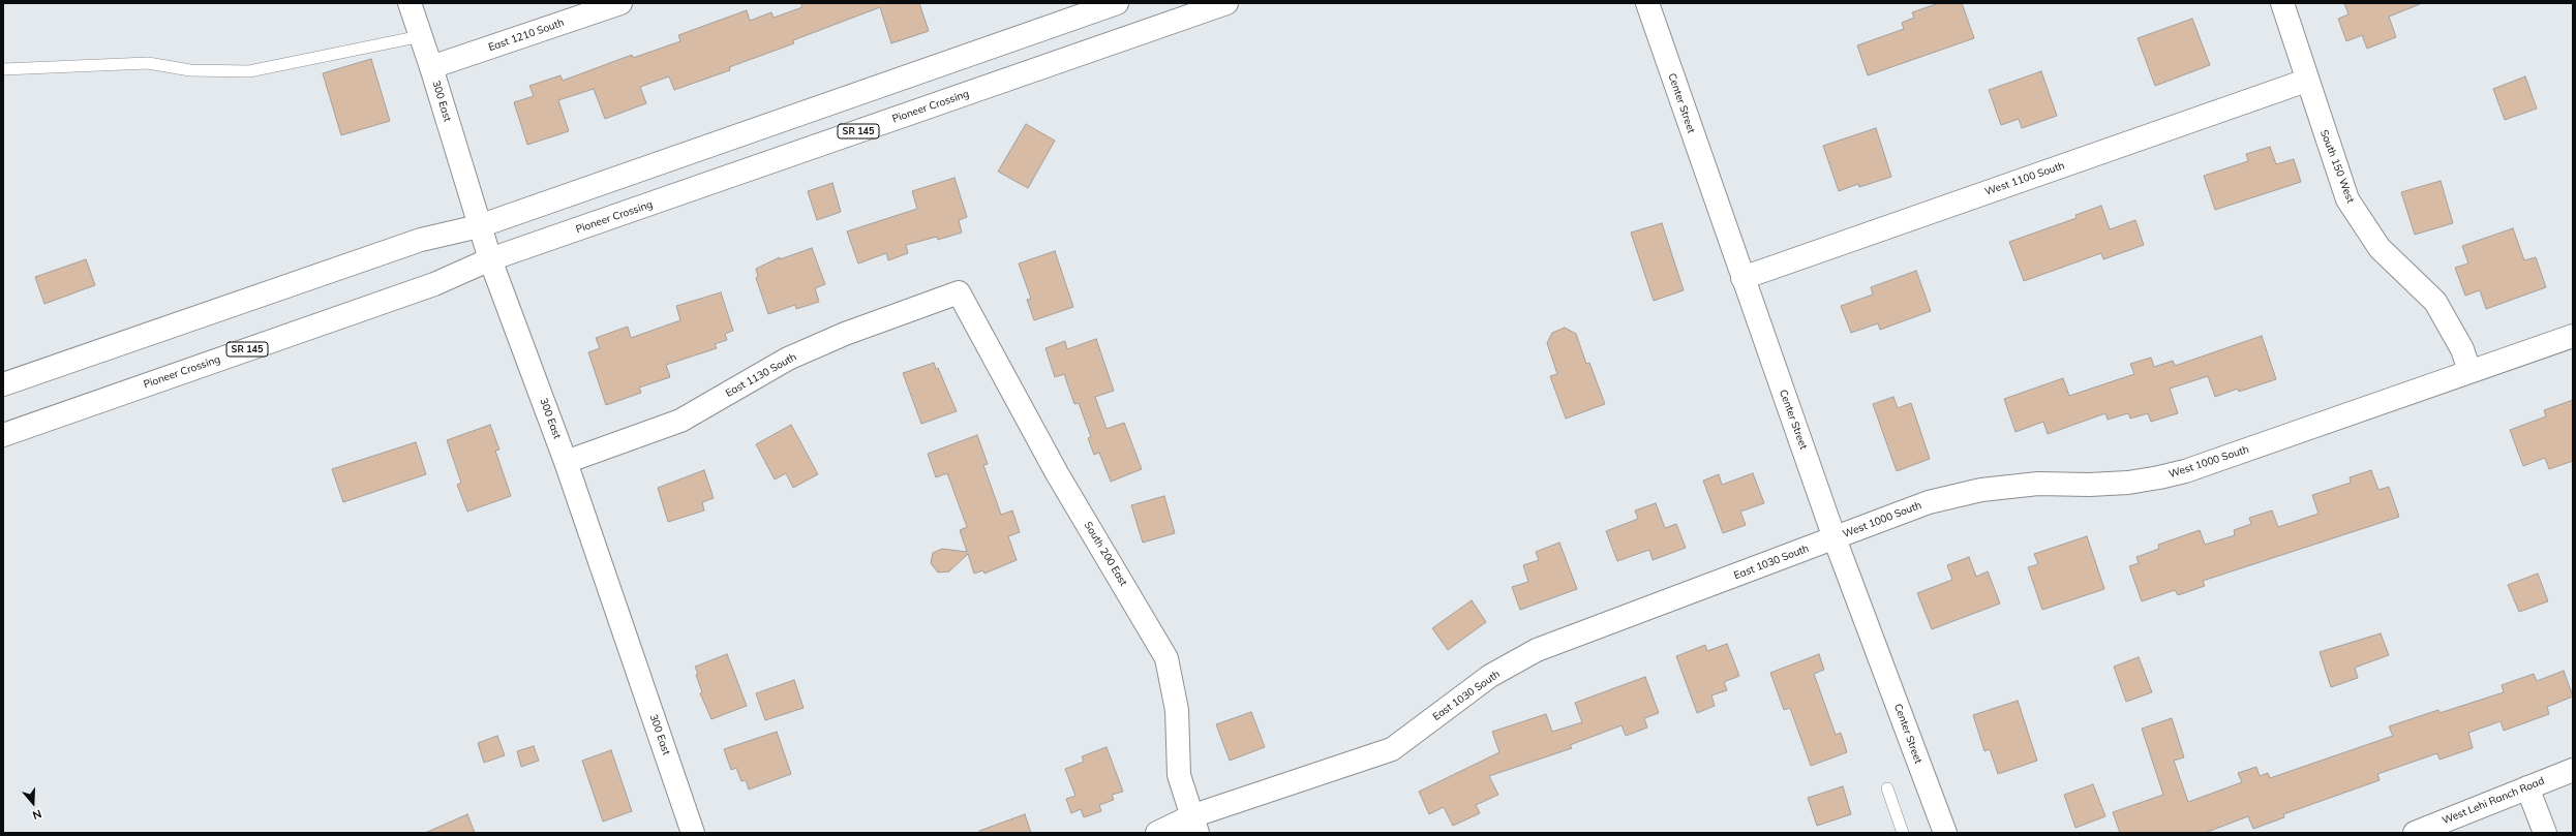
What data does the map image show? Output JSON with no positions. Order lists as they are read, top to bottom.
{
  "streets": {
    "main road": [
      "East 1210 South",
      "300 East",
      "Center Street",
      "Pioneer Crossing",
      "SR 145",
      "South 150 West",
      "West 1100 South",
      "East 1130 South",
      "West 1000 South",
      "South 200 East",
      "East 1030 South",
      "West Lehi Ranch Road"
    ]
  },
  "crossings": [
    ["East 1210 South", "300 East"],
    ["300 East", "Pioneer Crossing"],
    ["300 East", "East 1130 South"],
    ["Center Street", "West 1100 South"],
    ["Center Street", "West 1000 South"],
    ["Center Street", "East 1030 South"],
    ["South 150 West", "West 1100 South"],
    ["South 150 West", "West 1000 South"],
    ["East 1130 South", "South 200 East"],
    ["West 1000 South", "East 1030 South"],
    ["South 200 East", "East 1030 South"]
  ],
  "north": "bottom"
}
